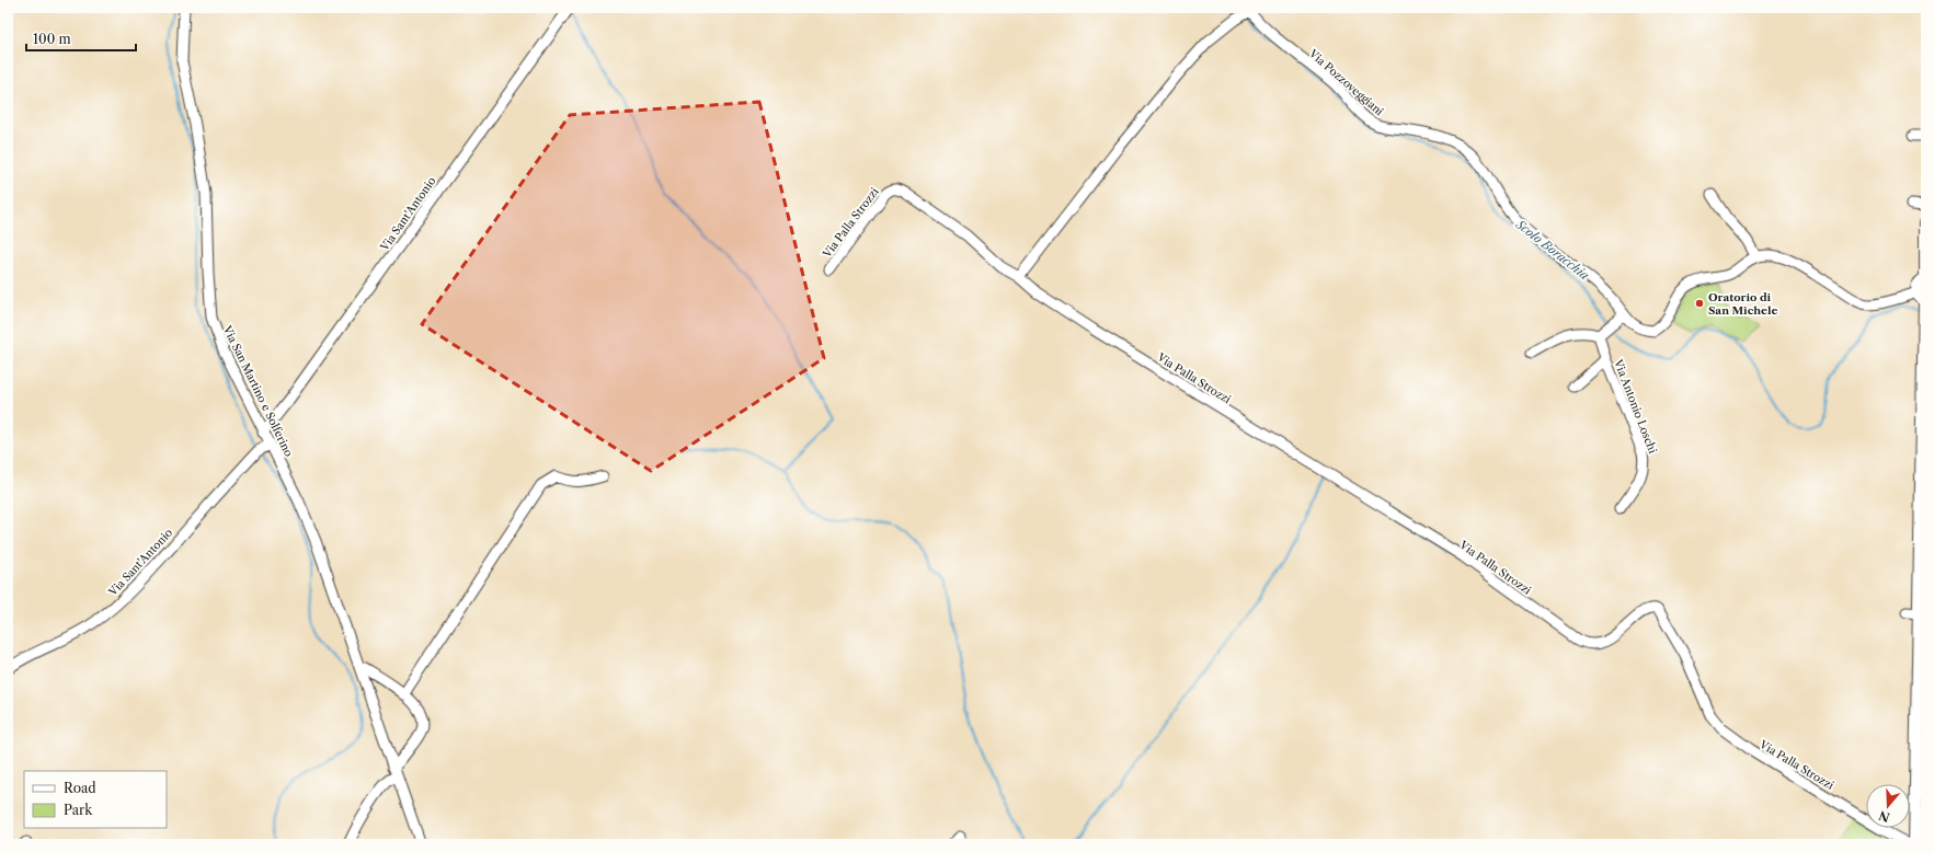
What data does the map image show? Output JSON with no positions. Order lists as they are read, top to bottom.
{
  "streets": {
    "street": [
      "Via Pozzoveggiani",
      "Via Sant'Antonio",
      "Via Palla Strozzi",
      "Via San Martino e Solferino",
      "Via Antonio Loschi"
    ]
  },
  "crossings": [
    ["Via Sant'Antonio", "Via San Martino e Solferino"]
  ],
  "water": ["Scolo Boracchia"],
  "places": ["Oratorio di San Michele"],
  "legend": ["Road", "Park"],
  "scale_bar": "100 m",
  "north": "bottom"
}
